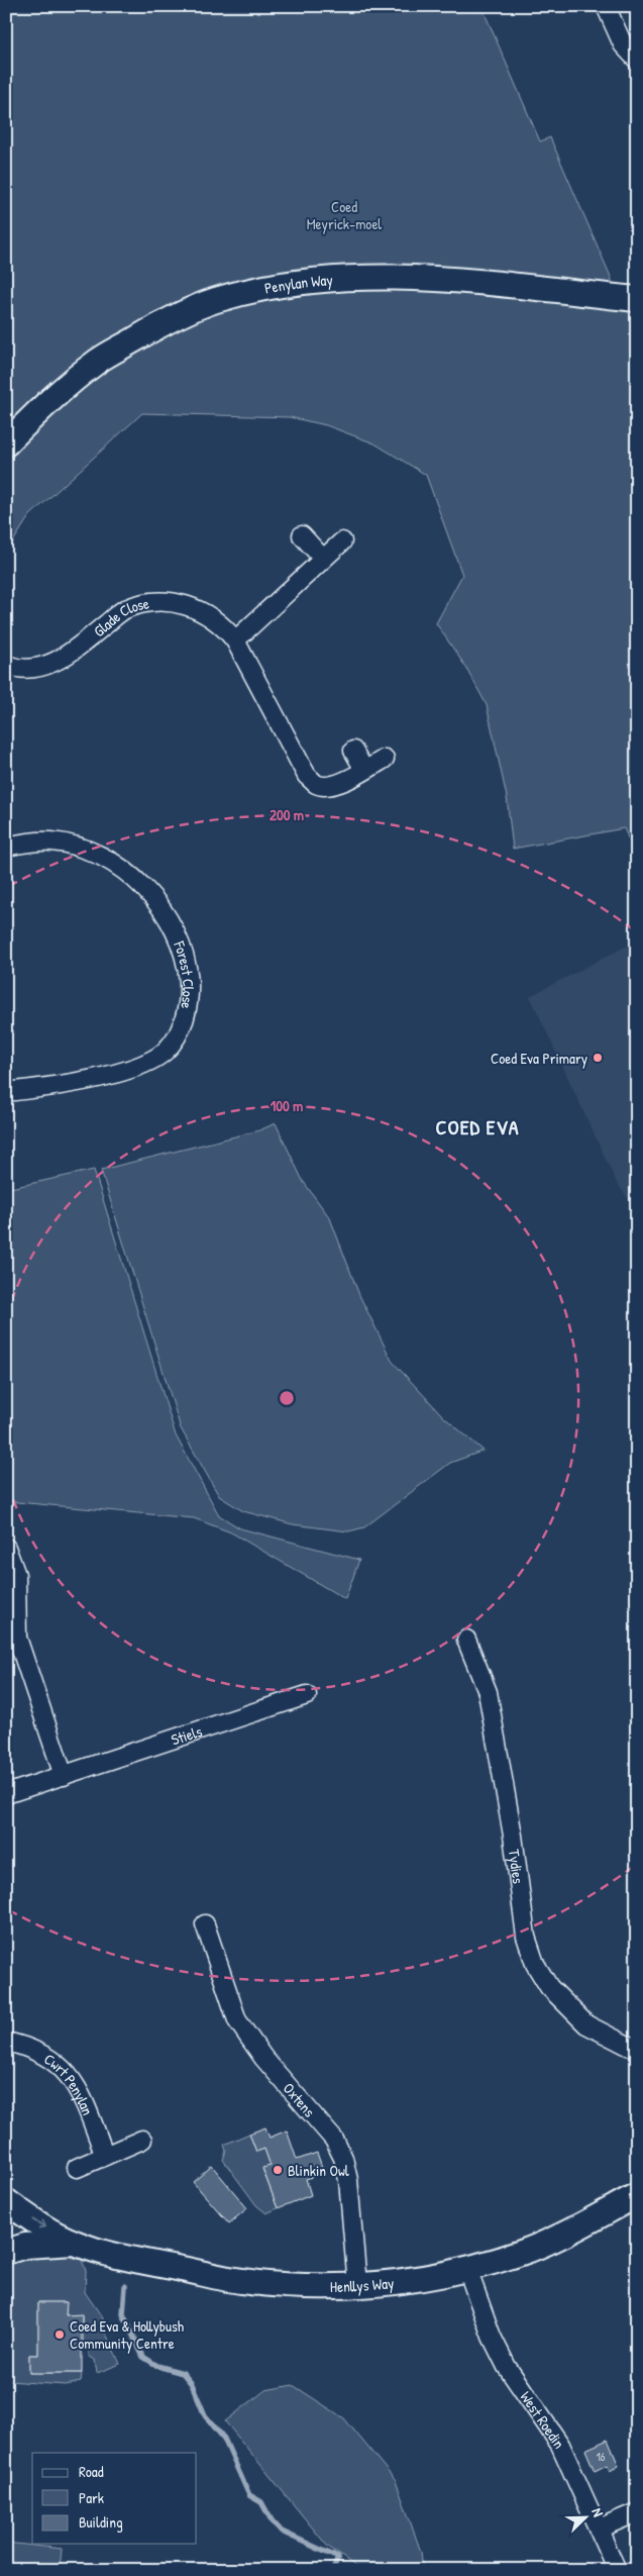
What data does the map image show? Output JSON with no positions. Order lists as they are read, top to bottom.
{
  "streets": {
    "street": [
      "Penylan Way",
      "Glade Close",
      "Forest Close",
      "Stiels",
      "Tydies",
      "Cwrt Penylan",
      "Oxtens",
      "Henllys Way",
      "West Roedin"
    ]
  },
  "crossings": [
    ["Oxtens", "Henllys Way"],
    ["Henllys Way", "West Roedin"]
  ],
  "districts": ["COED EVA"],
  "parks": ["Coed Meyrick-moel"],
  "places": ["Coed Eva Primary", "Blinkin Owl", "Coed Eva & Hollybush Community Centre"],
  "house_numbers": ["16"],
  "legend": ["Road", "Park", "Building"],
  "north": "top right",
  "rings": ["200 m", "100 m"]
}
